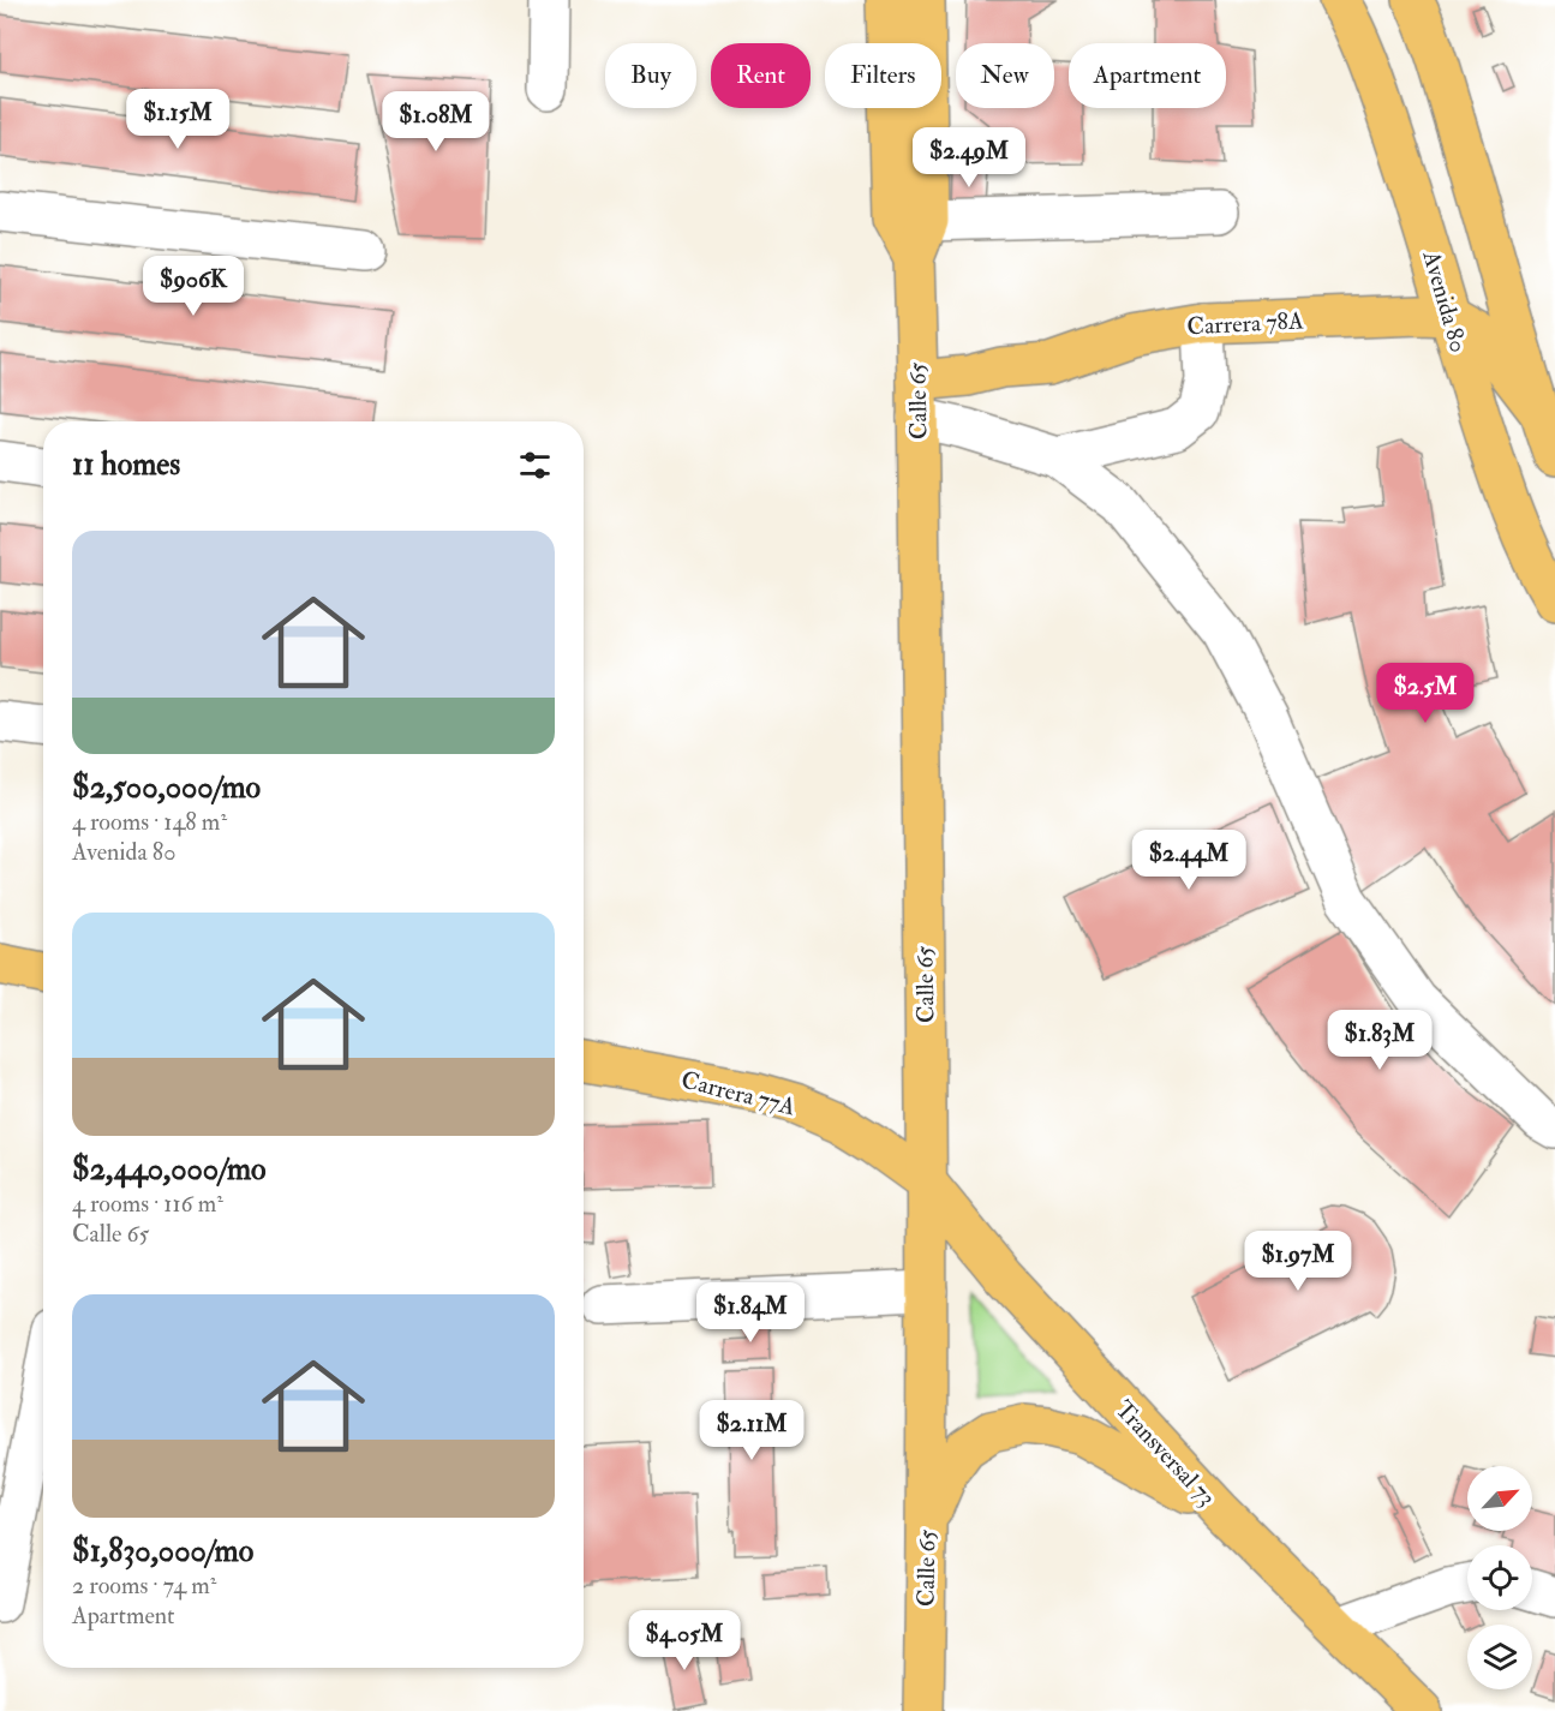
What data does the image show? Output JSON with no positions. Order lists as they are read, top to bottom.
{
  "streets": {
    "main road": [
      "Avenida 80",
      "Carrera 78A",
      "Calle 65",
      "Carrera 77A",
      "Transversal 73"
    ]
  },
  "crossings": [
    ["Avenida 80", "Carrera 78A"],
    ["Carrera 78A", "Calle 65"],
    ["Calle 65", "Carrera 77A"],
    ["Calle 65", "Transversal 73"],
    ["Carrera 77A", "Transversal 73"]
  ],
  "north": "top right",
  "page": {
    "chip": [
      "Buy",
      "Rent",
      "Filters",
      "New",
      "Apartment"
    ],
    "price": [
      "$1.15M",
      "$1.08M",
      "$2.49M",
      "$906K",
      "$2.5M",
      "$2.44M",
      "$1.83M",
      "$1.97M",
      "$1.84M",
      "$2.11M",
      "$4.05M"
    ],
    "heading": "11 homes",
    "list": [
      {
        "name": "$2,500,000/mo",
        "note": "4 rooms · 148 m² · Avenida 80"
      },
      {
        "name": "$2,440,000/mo",
        "note": "4 rooms · 116 m² · Calle 65"
      },
      {
        "name": "$1,830,000/mo",
        "note": "2 rooms · 74 m² · Apartment"
      }
    ]
  }
}
